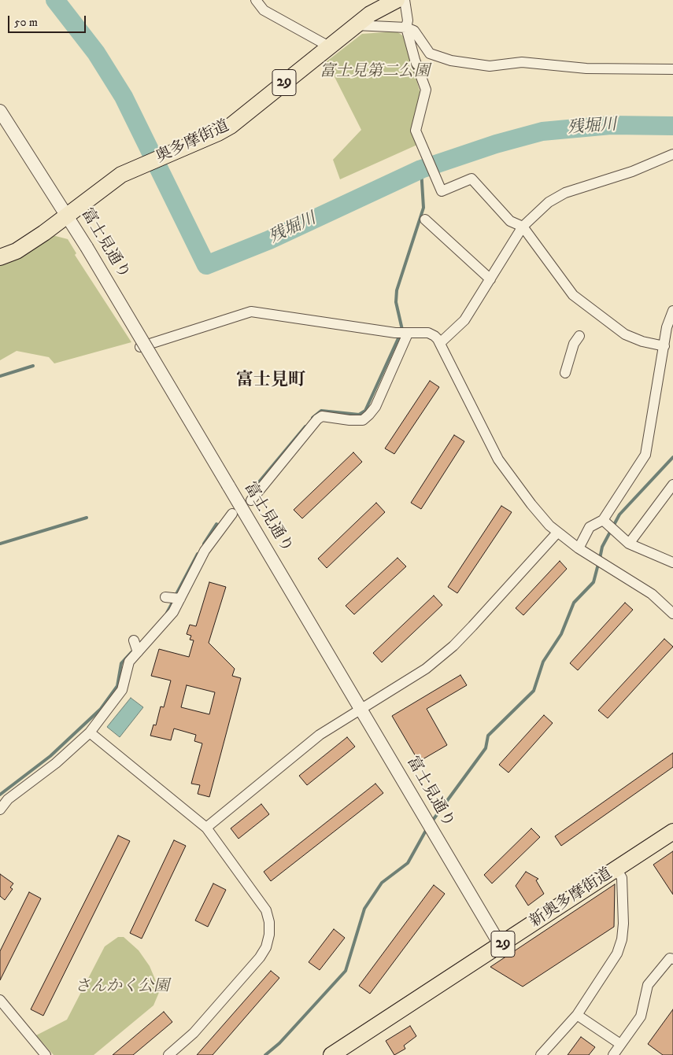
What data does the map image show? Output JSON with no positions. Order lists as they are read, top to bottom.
{
  "streets": {
    "main road": ["29", "奥多摩街道", "新奥多摩街道"],
    "street": ["富士見通り"]
  },
  "crossings": [
    ["奥多摩街道", "富士見通り"],
    ["富士見通り", "新奥多摩街道"]
  ],
  "districts": ["富士見町"],
  "water": ["残堀川"],
  "parks": ["富士見第二公園", "さんかく公園"],
  "scale_bar": "50 m"
}
